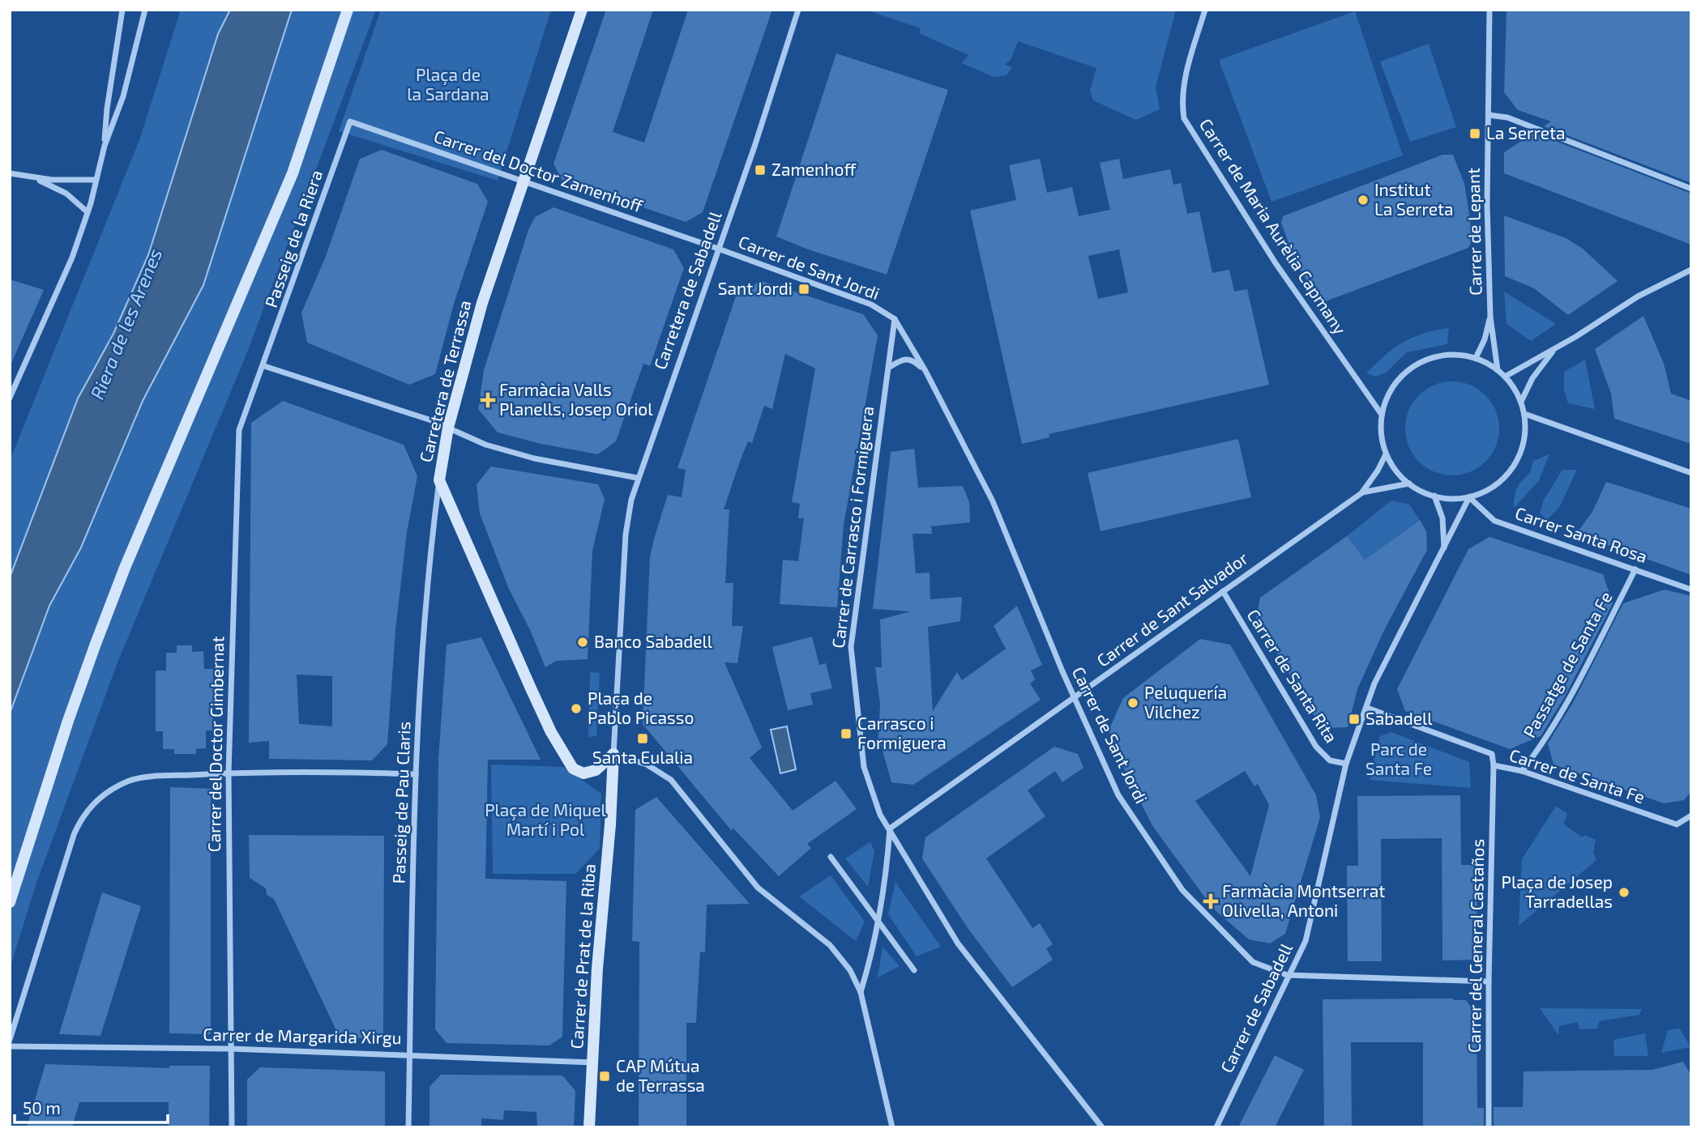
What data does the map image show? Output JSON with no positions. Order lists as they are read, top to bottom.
{
  "streets": {
    "street": [
      "Carrer del Doctor Zamenhoff",
      "Carrer de Maria Aurèlia Capmany",
      "Carrer de Lepant",
      "Passeig de la Riera",
      "Carrer de Sant Jordi",
      "Carretera de Sabadell",
      "Carretera de Terrassa",
      "Carrer de Carrasco i Formiguera",
      "Carrer Santa Rosa",
      "Carrer de Sant Salvador",
      "Passatge de Santa Fe",
      "Carrer de Santa Rita",
      "Carrer del Doctor Gimbernat",
      "Carrer de Santa Fe",
      "Passeig de Pau Claris",
      "Carrer del General Castaños",
      "Carrer de Prat de la Riba",
      "Carrer de Sabadell",
      "Carrer de Margarida Xirgu"
    ]
  },
  "crossings": [
    ["Carrer del Doctor Zamenhoff", "Passeig de la Riera"],
    ["Carrer del Doctor Zamenhoff", "Carrer de Sant Jordi"],
    ["Carrer del Doctor Zamenhoff", "Carretera de Sabadell"],
    ["Carrer del Doctor Zamenhoff", "Carretera de Terrassa"],
    ["Carrer de Maria Aurèlia Capmany", "Carrer de Lepant"],
    ["Carrer de Maria Aurèlia Capmany", "Carrer Santa Rosa"],
    ["Carrer de Maria Aurèlia Capmany", "Carrer de Sant Salvador"],
    ["Carrer de Maria Aurèlia Capmany", "Carrer de Sabadell"],
    ["Carrer de Lepant", "Carrer Santa Rosa"],
    ["Carrer de Lepant", "Carrer de Sant Salvador"],
    ["Carrer de Lepant", "Carrer de Sabadell"],
    ["Passeig de la Riera", "Carrer del Doctor Gimbernat"],
    ["Carrer de Sant Jordi", "Carretera de Sabadell"],
    ["Carrer de Sant Jordi", "Carrer de Carrasco i Formiguera"],
    ["Carrer de Sant Jordi", "Carrer de Sant Salvador"],
    ["Carrer de Sant Jordi", "Carrer del General Castaños"],
    ["Carrer de Sant Jordi", "Carrer de Sabadell"],
    ["Carretera de Sabadell", "Carretera de Terrassa"],
    ["Carretera de Sabadell", "Carrer de Prat de la Riba"],
    ["Carretera de Terrassa", "Passeig de Pau Claris"],
    ["Carretera de Terrassa", "Carrer de Prat de la Riba"],
    ["Carrer de Carrasco i Formiguera", "Carrer de Sant Salvador"],
    ["Carrer Santa Rosa", "Carrer de Sant Salvador"],
    ["Carrer Santa Rosa", "Passatge de Santa Fe"],
    ["Carrer Santa Rosa", "Carrer de Sabadell"],
    ["Carrer de Sant Salvador", "Carrer de Santa Rita"],
    ["Carrer de Sant Salvador", "Carrer de Sabadell"],
    ["Passatge de Santa Fe", "Carrer de Santa Fe"],
    ["Carrer de Santa Rita", "Carrer de Sabadell"],
    ["Carrer del Doctor Gimbernat", "Carrer de Margarida Xirgu"],
    ["Carrer de Santa Fe", "Carrer del General Castaños"],
    ["Carrer de Santa Fe", "Carrer de Sabadell"],
    ["Passeig de Pau Claris", "Carrer de Margarida Xirgu"],
    ["Carrer de Prat de la Riba", "Carrer de Margarida Xirgu"]
  ],
  "water": ["Riera de les Arenes"],
  "parks": ["Plaça de la Sardana", "Parc de Santa Fe", "Plaça de Miquel Martí i Pol"],
  "places": {
    "transit": [
      "La Serreta",
      "Zamenhoff",
      "Sant Jordi",
      "Sabadell",
      "Carrasco i Formiguera",
      "Santa Eulalia",
      "CAP Mútua de Terrassa"
    ],
    "other": [
      "Institut La Serreta",
      "Banco Sabadell",
      "Peluquería Vilchez",
      "Plaça de Pablo Picasso",
      "Plaça de Josep Tarradellas"
    ],
    "health": ["Farmàcia Valls Planells, Josep Oriol", "Farmàcia Montserrat Olivella, Antoni"]
  },
  "scale_bar": "50 m"
}
